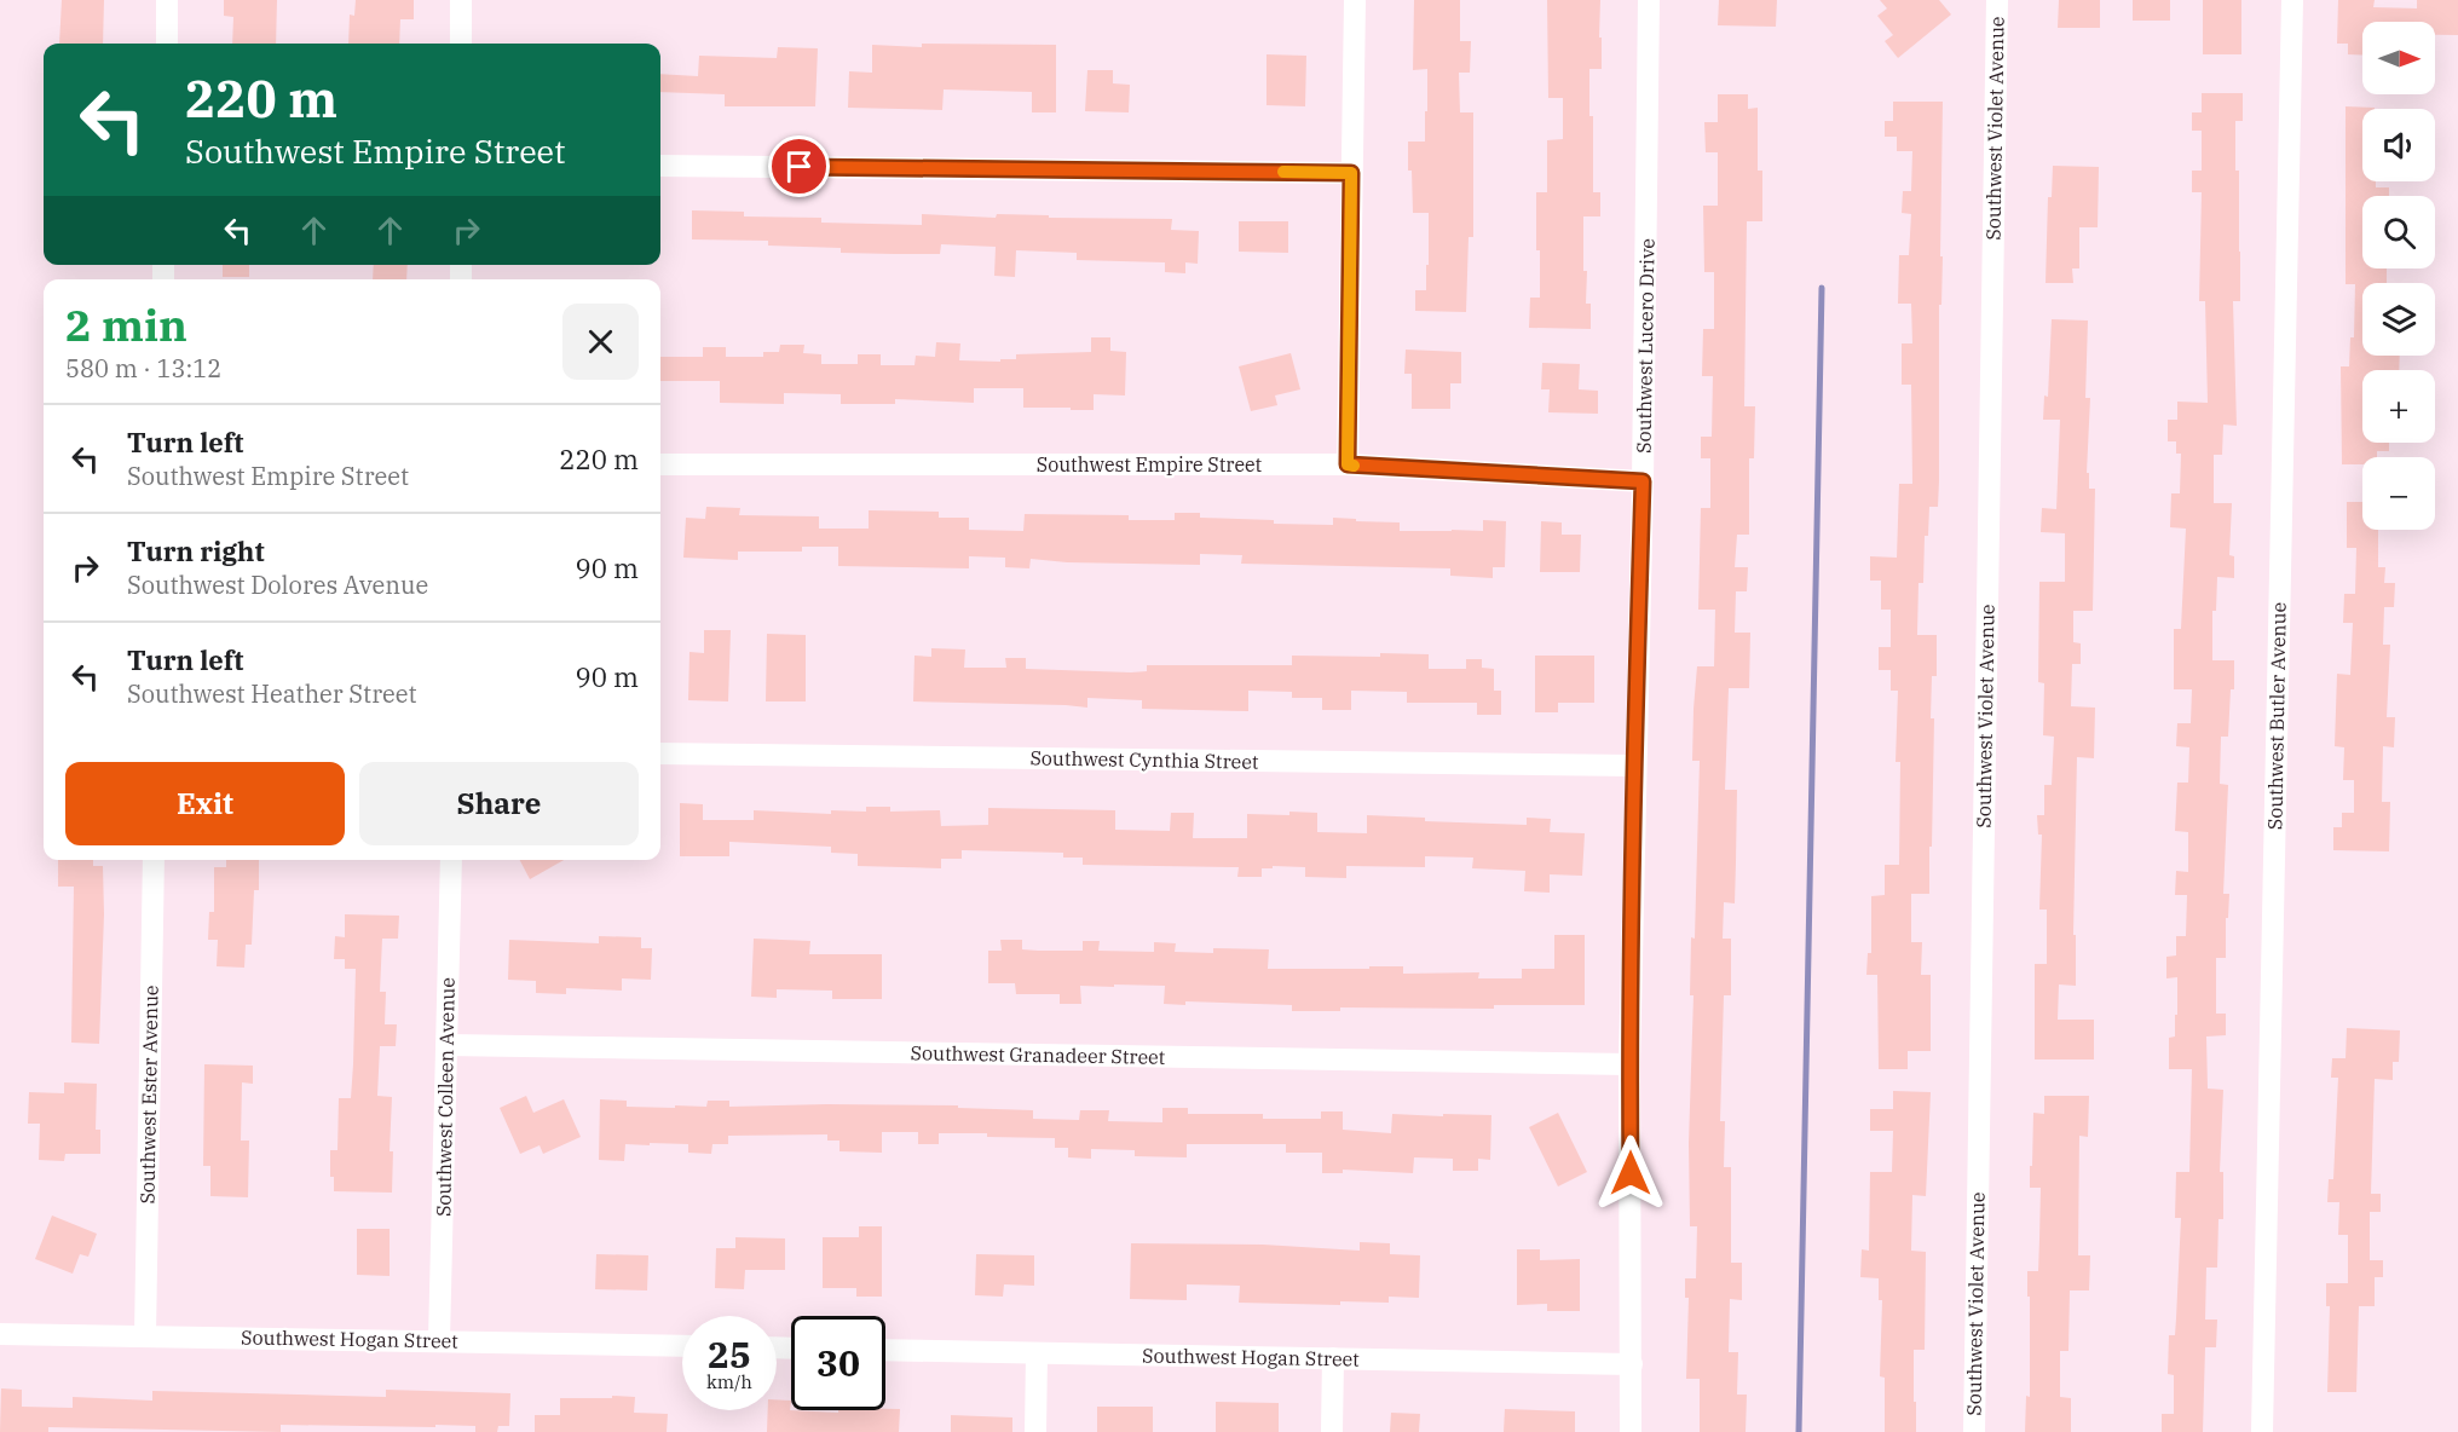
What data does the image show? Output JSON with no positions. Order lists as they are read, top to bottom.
{
  "streets": {
    "street": [
      "Southwest Violet Avenue",
      "Southwest Lucero Drive",
      "Southwest Empire Street",
      "Southwest Butler Avenue",
      "Southwest Cynthia Street",
      "Southwest Granadeer Street",
      "Southwest Ester Avenue",
      "Southwest Colleen Avenue",
      "Southwest Hogan Street"
    ]
  },
  "crossings": [
    ["Southwest Lucero Drive", "Southwest Empire Street"],
    ["Southwest Lucero Drive", "Southwest Cynthia Street"],
    ["Southwest Lucero Drive", "Southwest Granadeer Street"],
    ["Southwest Lucero Drive", "Southwest Hogan Street"],
    ["Southwest Granadeer Street", "Southwest Colleen Avenue"],
    ["Southwest Ester Avenue", "Southwest Hogan Street"],
    ["Southwest Colleen Avenue", "Southwest Hogan Street"]
  ],
  "north": "right",
  "page": {
    "map_buttons": ["+", "−"],
    "turn": ["220 m", "Southwest Empire Street"],
    "heading": ["2 min", "580 m · 13:12"],
    "list": [
      {
        "name": "Turn left",
        "note": "Southwest Empire Street",
        "value": "220 m"
      },
      {
        "name": "Turn right",
        "note": "Southwest Dolores Avenue",
        "value": "90 m"
      },
      {
        "name": "Turn left",
        "note": "Southwest Heather Street",
        "value": "90 m"
      }
    ],
    "buttons": ["Exit", "Share"],
    "speed": "25 km/h",
    "limit": "30"
  }
}
